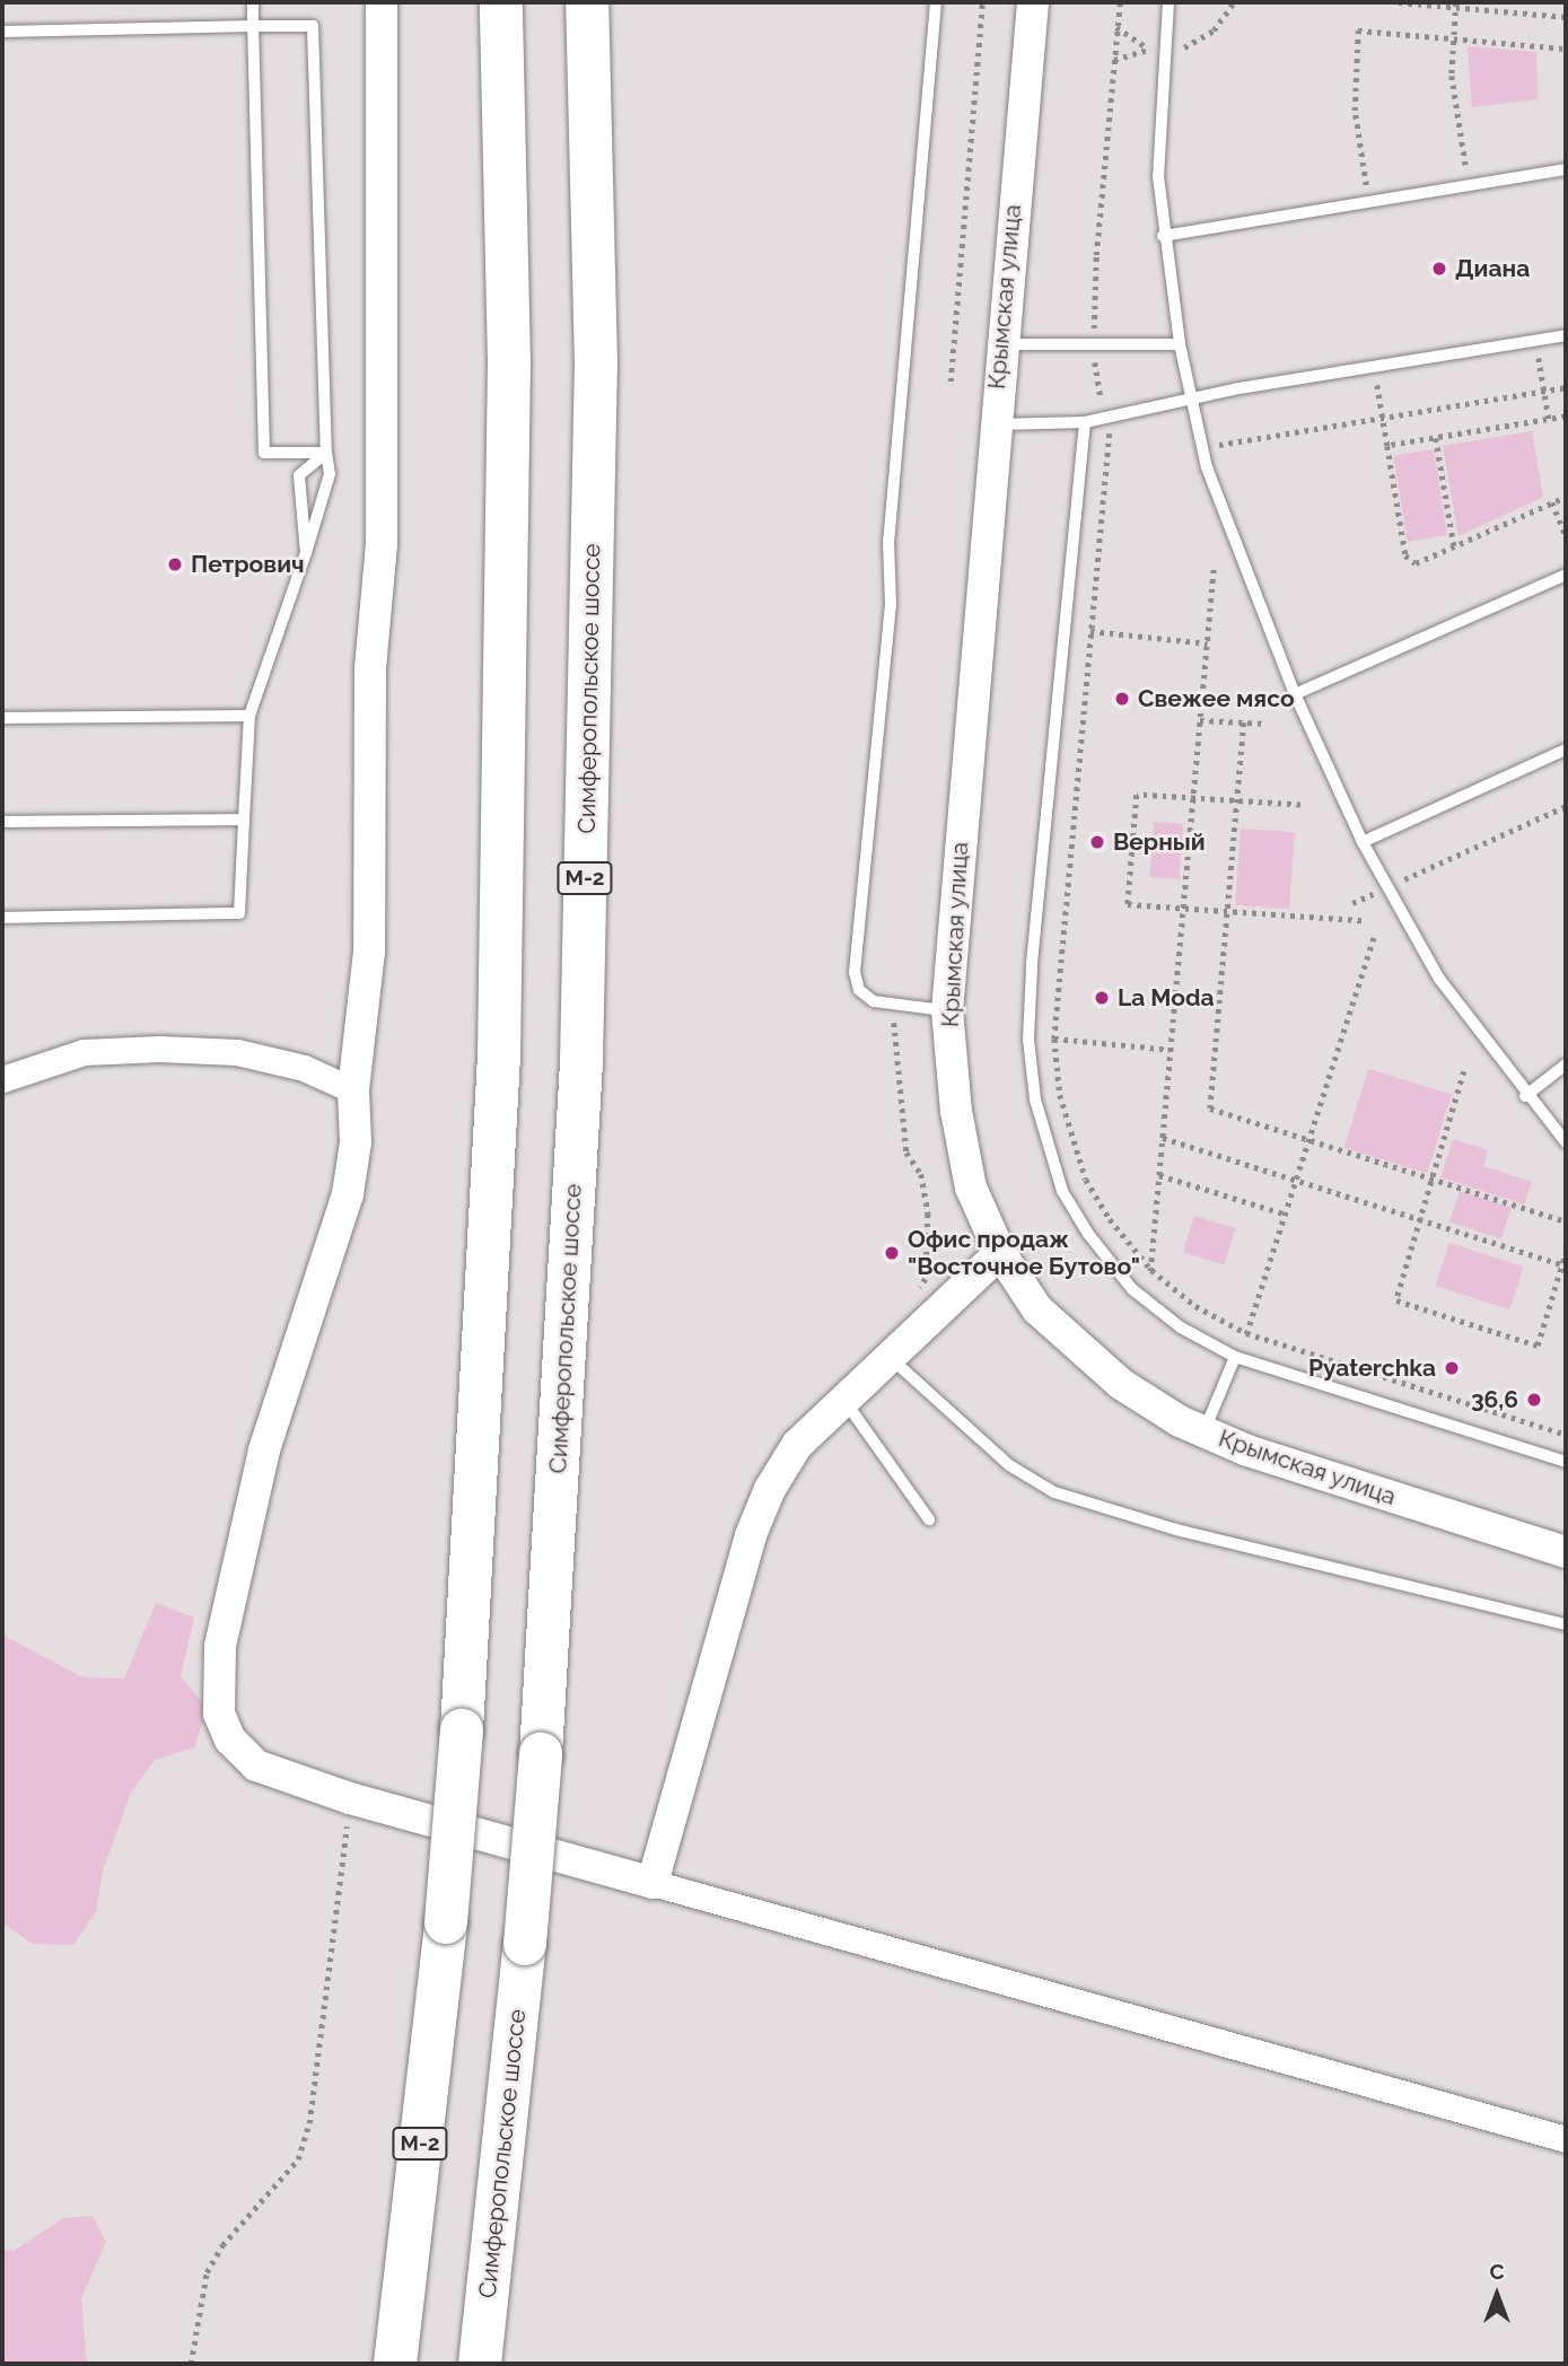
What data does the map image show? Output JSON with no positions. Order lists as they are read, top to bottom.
{
  "streets": {
    "highway": ["Симферопольское шоссе", "М-2"],
    "street": ["Крымская улица"]
  },
  "places": [
    "Диана",
    "Петрович",
    "Свежее мясо",
    "Верный",
    "La Moda",
    "Офис продаж \"Восточное Бутово\"",
    "Pyaterchka",
    "36,6"
  ],
  "north": "top"
}
